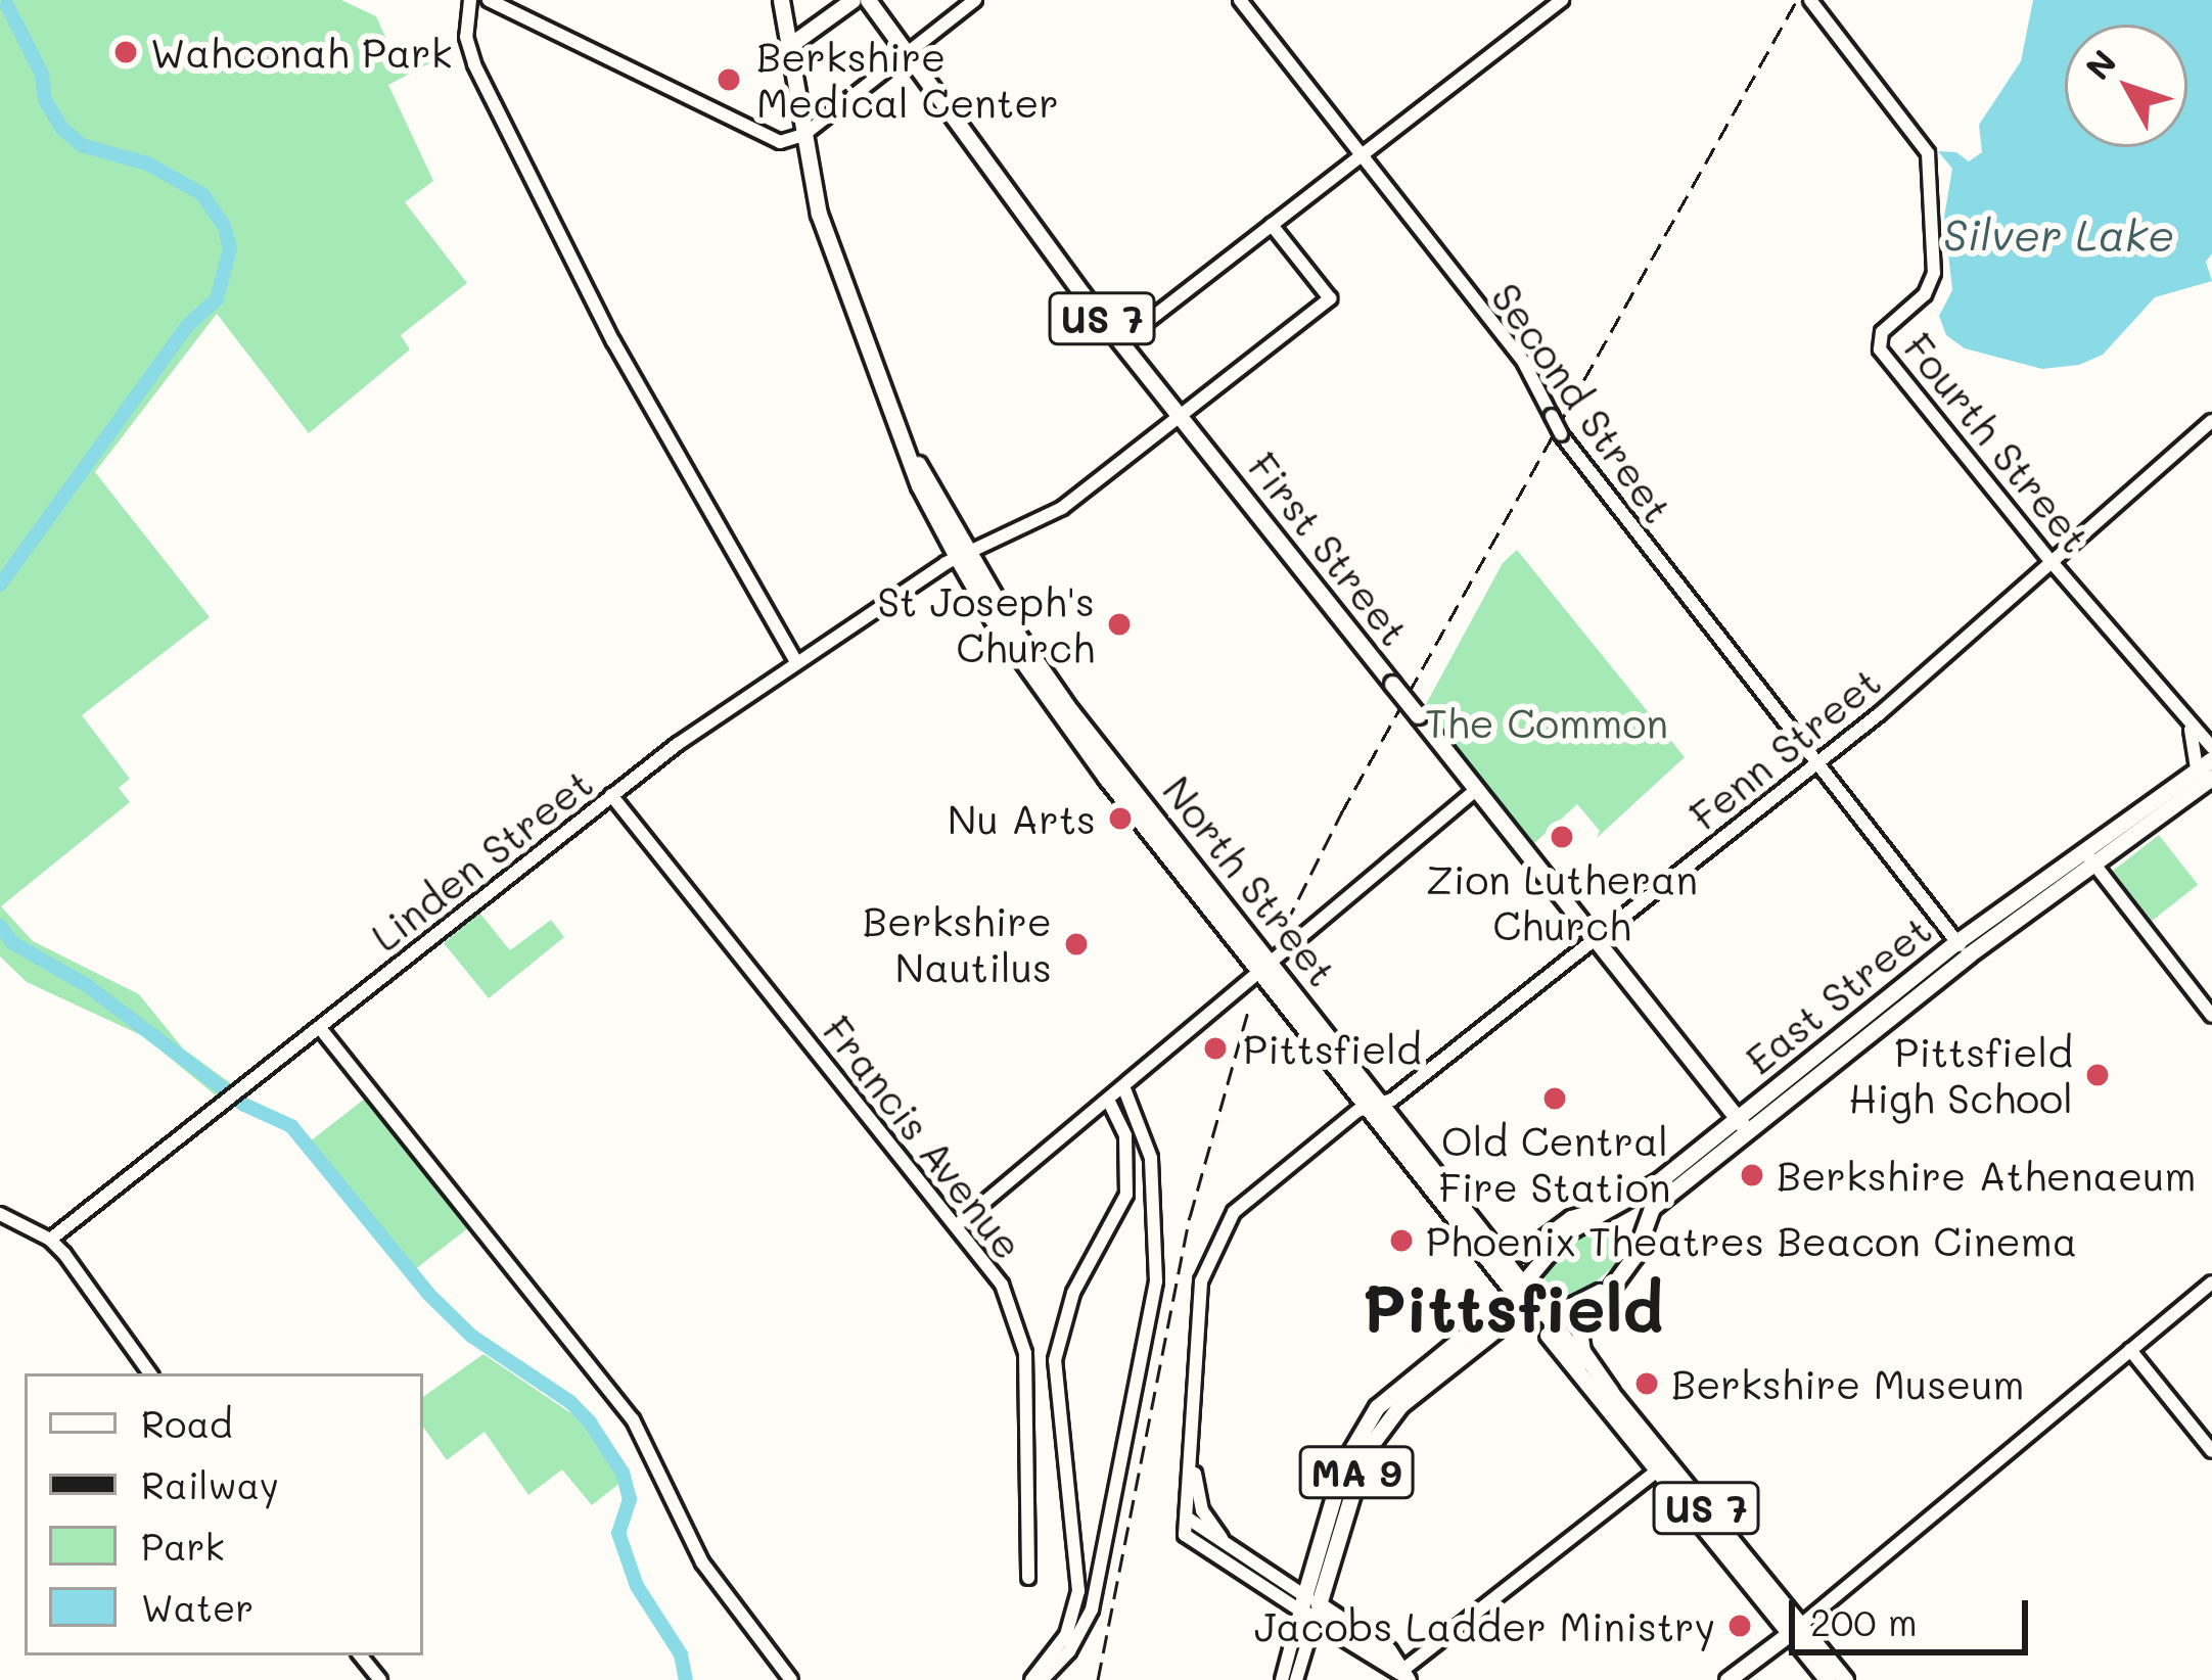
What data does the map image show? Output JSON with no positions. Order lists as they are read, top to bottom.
{
  "streets": {
    "main road": [
      "US 7",
      "First Street",
      "North Street",
      "East Street",
      "MA 9"
    ],
    "street": [
      "Second Street",
      "Fourth Street",
      "Fenn Street",
      "Linden Street",
      "Francis Avenue"
    ]
  },
  "crossings": [
    ["US 7", "North Street"],
    ["US 7", "East Street"],
    ["US 7", "MA 9"],
    ["Second Street", "Fenn Street"],
    ["Second Street", "East Street"],
    ["Fourth Street", "Fenn Street"],
    ["Fourth Street", "East Street"],
    ["First Street", "Fenn Street"],
    ["First Street", "Linden Street"],
    ["First Street", "East Street"],
    ["Fenn Street", "North Street"],
    ["Linden Street", "North Street"],
    ["Linden Street", "Francis Avenue"],
    ["North Street", "East Street"],
    ["North Street", "MA 9"],
    ["East Street", "MA 9"]
  ],
  "districts": ["Pittsfield"],
  "water": ["Silver Lake"],
  "parks": ["The Common"],
  "places": [
    "Wahconah Park",
    "Berkshire Medical Center",
    "St Joseph's Church",
    "Nu Arts",
    "Zion Lutheran Church",
    "Berkshire Nautilus",
    "Pittsfield",
    "Pittsfield High School",
    "Old Central Fire Station",
    "Berkshire Athenaeum",
    "Phoenix Theatres Beacon Cinema",
    "Berkshire Museum",
    "Jacobs Ladder Ministry"
  ],
  "legend": [
    "Road",
    "Railway",
    "Park",
    "Water"
  ],
  "scale_bar": "200 m",
  "north": "top left"
}
